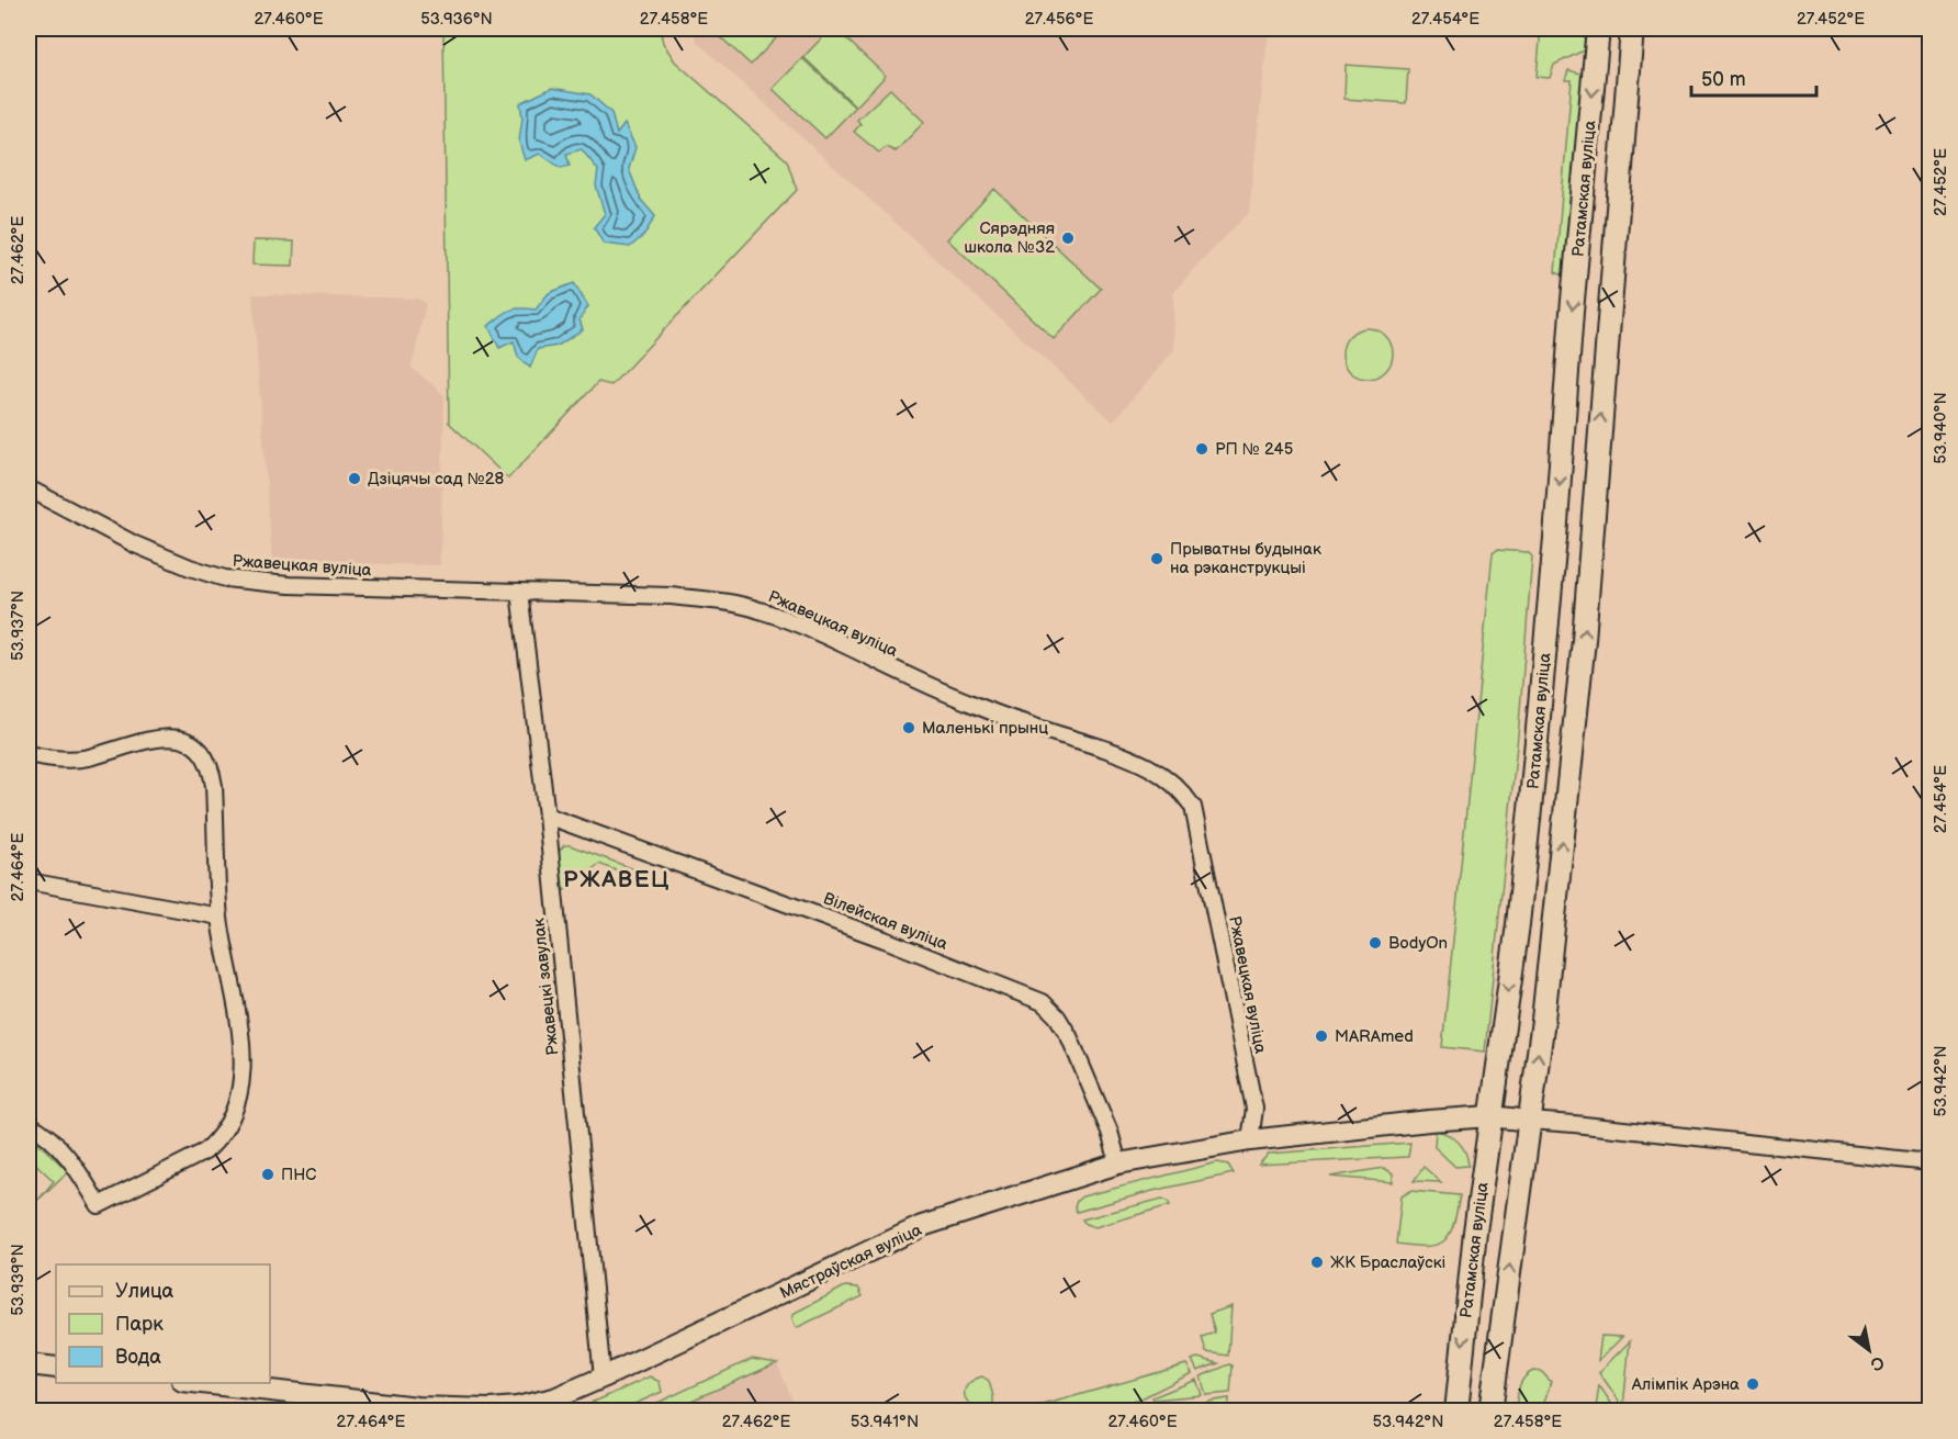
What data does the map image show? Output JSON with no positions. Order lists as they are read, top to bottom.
{
  "streets": {
    "main road": ["Ратамская вуліца"],
    "street": [
      "Ржавецкая вуліца",
      "Вілейская вуліца",
      "Ржавецкі завулак",
      "Мястраўская вуліца"
    ]
  },
  "crossings": [
    ["Ратамская вуліца", "Мястраўская вуліца"],
    ["Ржавецкая вуліца", "Ржавецкі завулак"],
    ["Ржавецкая вуліца", "Мястраўская вуліца"],
    ["Вілейская вуліца", "Ржавецкі завулак"],
    ["Вілейская вуліца", "Мястраўская вуліца"],
    ["Ржавецкі завулак", "Мястраўская вуліца"]
  ],
  "districts": ["РЖАВЕЦ"],
  "places": [
    "Сярэдняя школа №32",
    "РП № 245",
    "Дзіцячы сад №28",
    "Прыватны будынак на рэканструкцыі",
    "Маленькі прынц",
    "BodyOn",
    "MARAmed",
    "ПНС",
    "ЖК Браслаўскі",
    "Алімпік Арэна"
  ],
  "legend": ["Улица", "Парк", "Вода"],
  "scale_bar": "50 m",
  "north": "bottom right",
  "coordinates": [
    "27.460°E",
    "53.936°N",
    "27.458°E",
    "27.456°E",
    "27.454°E",
    "27.452°E",
    "27.462°E",
    "53.940°N",
    "53.937°N",
    "27.464°E",
    "53.942°N",
    "53.939°N",
    "53.941°N"
  ]
}
